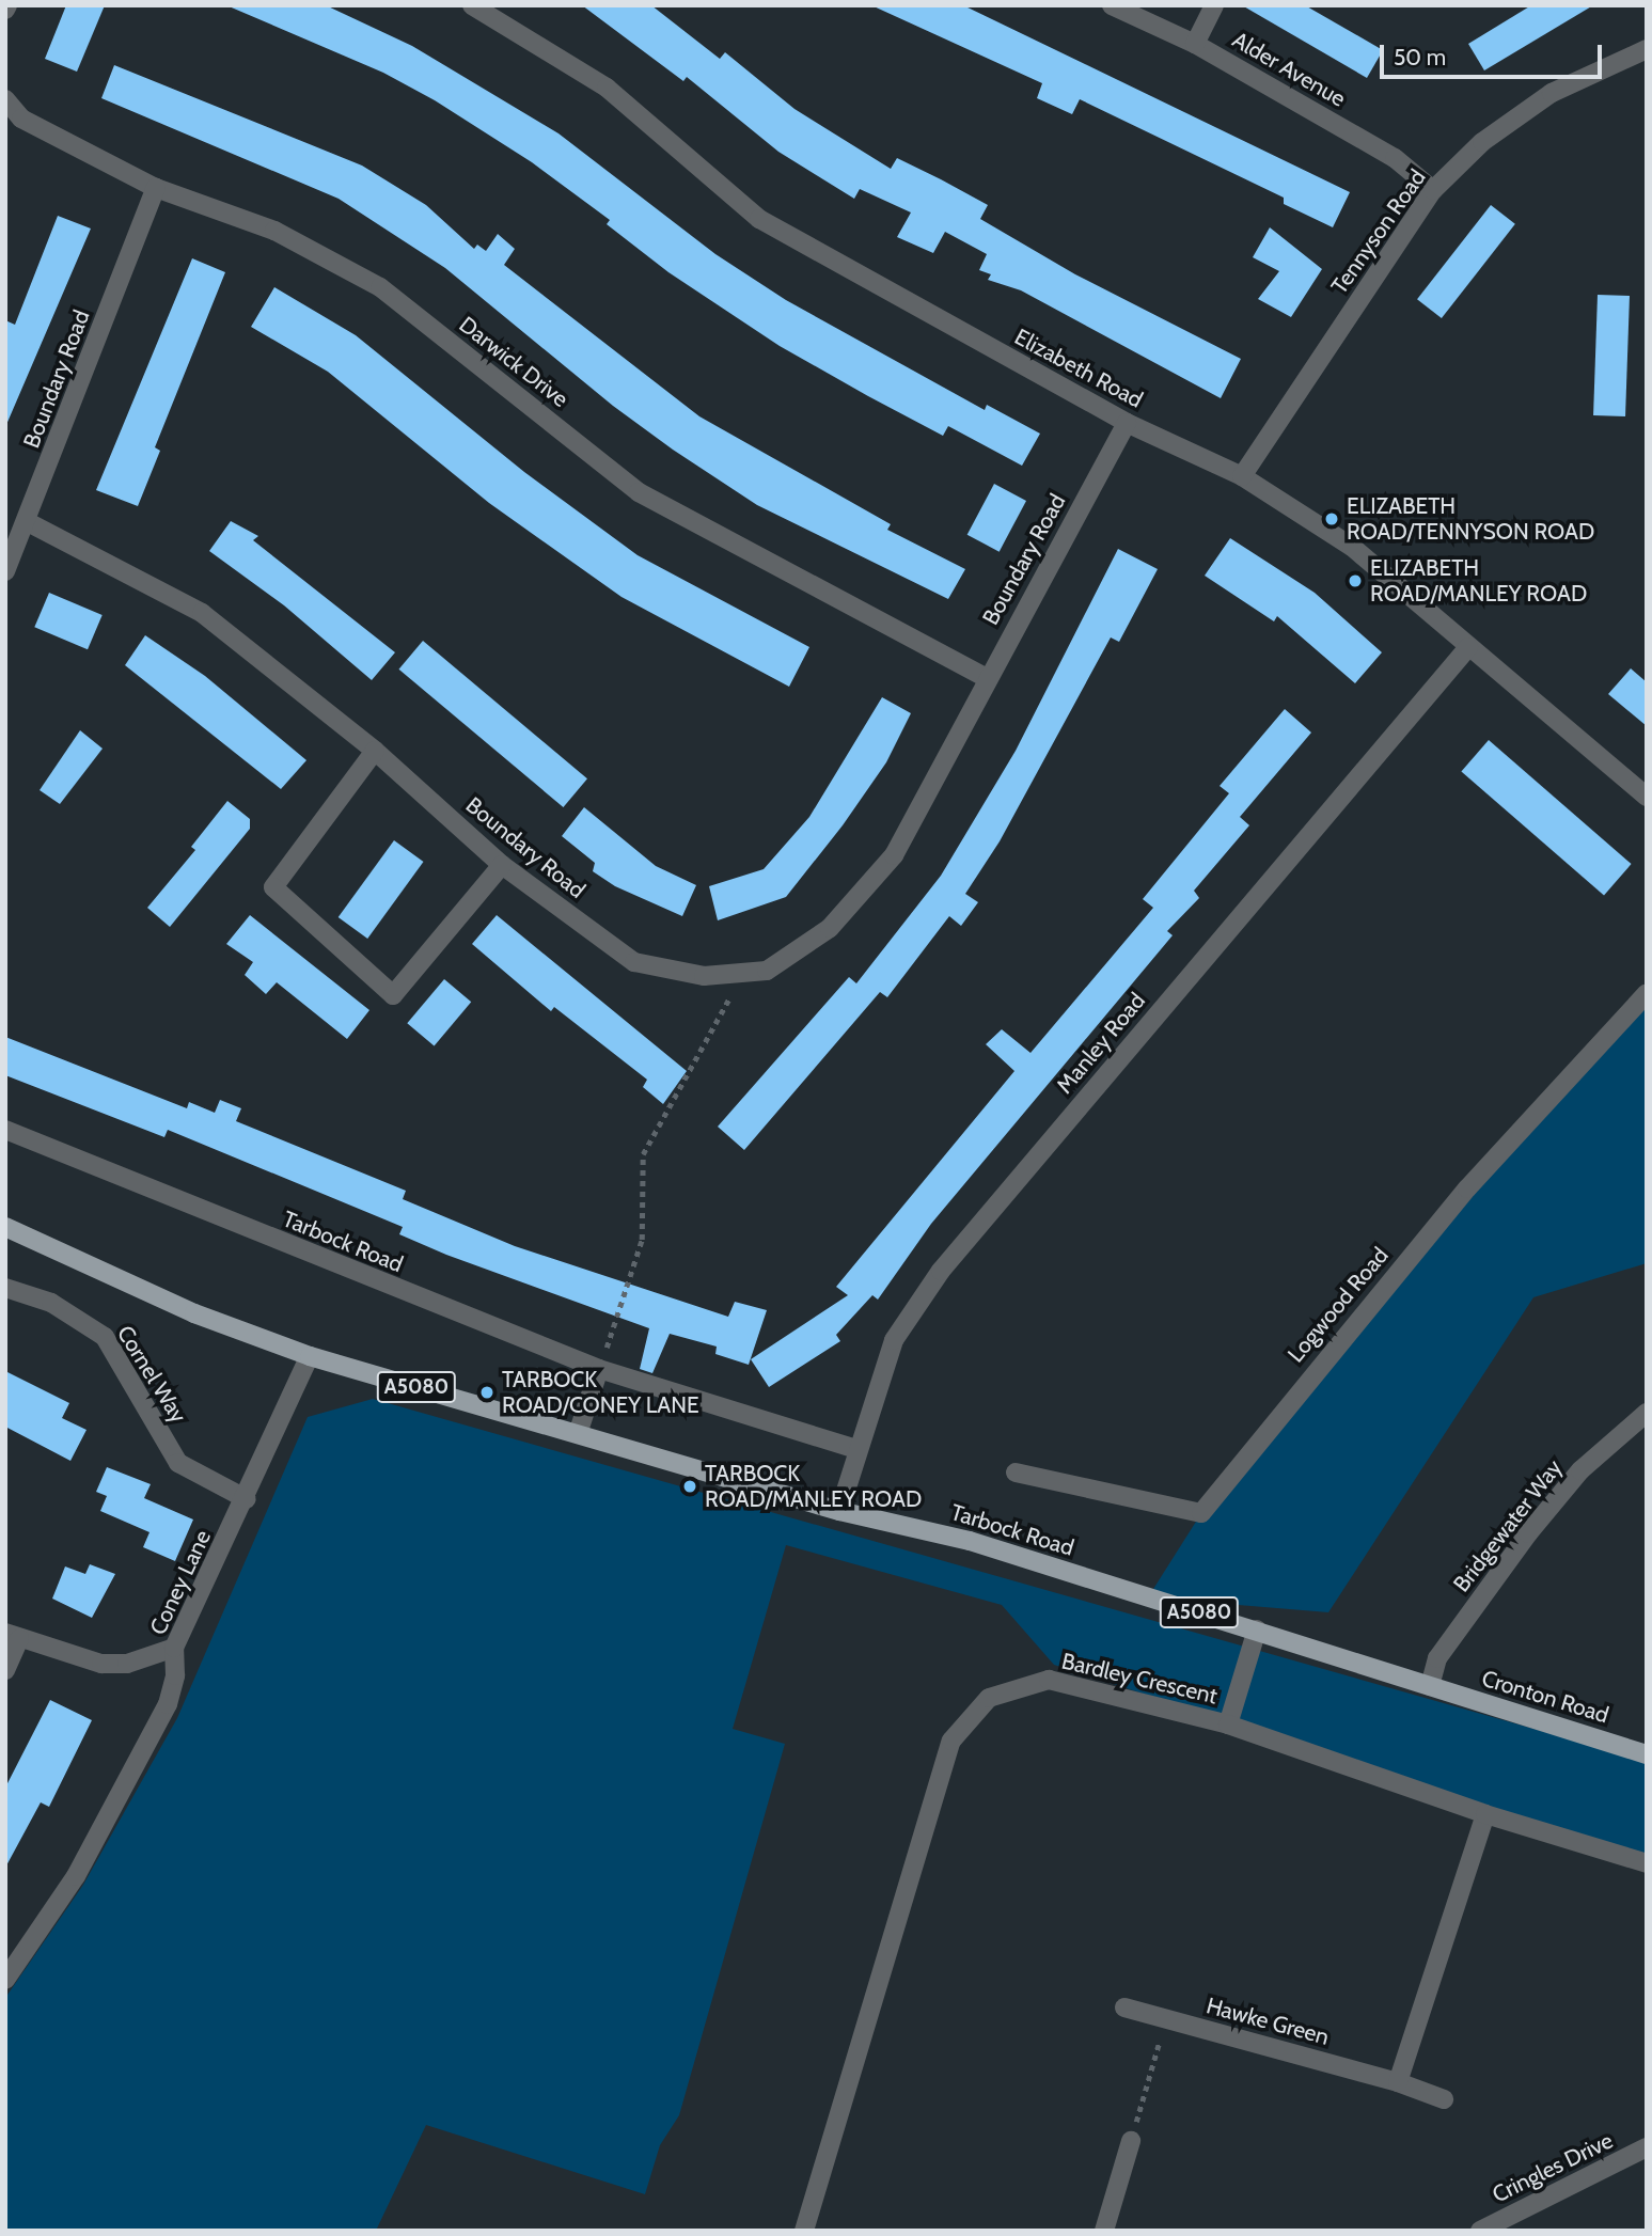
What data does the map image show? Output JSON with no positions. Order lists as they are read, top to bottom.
{
  "streets": {
    "main road": ["Tarbock Road", "A5080", "Cronton Road"],
    "street": [
      "Alder Avenue",
      "Tennyson Road",
      "Darwick Drive",
      "Elizabeth Road",
      "Boundary Road",
      "Manley Road",
      "Logwood Road",
      "Cornel Way",
      "Bridgewater Way",
      "Coney Lane",
      "Bardley Crescent",
      "Hawke Green",
      "Cringles Drive"
    ]
  },
  "crossings": [
    ["Alder Avenue", "Tennyson Road"],
    ["Tennyson Road", "Elizabeth Road"],
    ["Darwick Drive", "Boundary Road"],
    ["Elizabeth Road", "Boundary Road"],
    ["Elizabeth Road", "Manley Road"],
    ["Manley Road", "Tarbock Road"],
    ["Tarbock Road", "Bridgewater Way"],
    ["Tarbock Road", "Coney Lane"],
    ["Tarbock Road", "Cronton Road"],
    ["Cornel Way", "Coney Lane"],
    ["Bridgewater Way", "Cronton Road"]
  ],
  "places": [
    "ELIZABETH ROAD/TENNYSON ROAD",
    "ELIZABETH ROAD/MANLEY ROAD",
    "TARBOCK ROAD/CONEY LANE",
    "TARBOCK ROAD/MANLEY ROAD"
  ],
  "scale_bar": "50 m"
}
